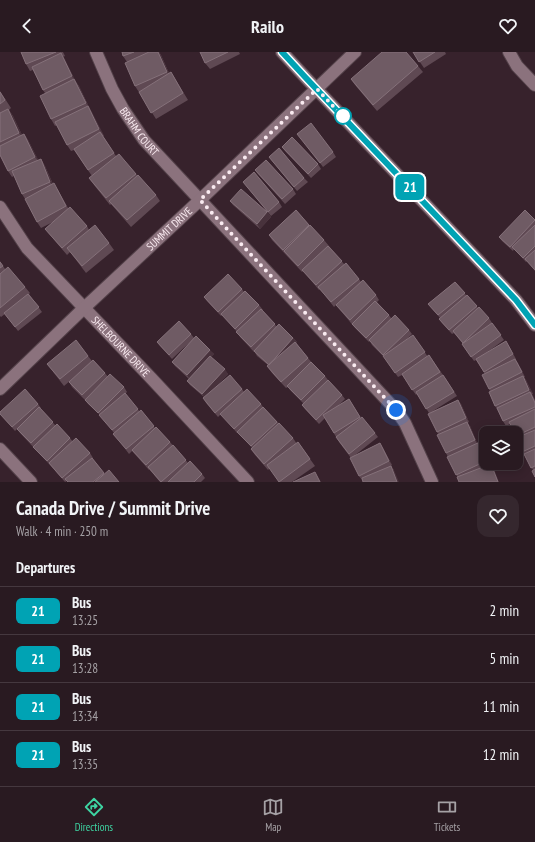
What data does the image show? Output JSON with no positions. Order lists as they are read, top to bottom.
{
  "streets": {
    "street": ["BRAHM COURT", "SUMMIT DRIVE", "SHELBOURNE DRIVE"]
  },
  "crossings": [
    ["BRAHM COURT", "SUMMIT DRIVE"],
    ["SUMMIT DRIVE", "SHELBOURNE DRIVE"]
  ],
  "lines": ["bus line 21"],
  "page": {
    "header": "Railo",
    "on_map": "21",
    "heading": [
      ["Canada Drive / Summit Drive", "Walk · 4 min · 250 m"],
      "Departures"
    ],
    "list": [
      {
        "mark": "21",
        "name": "Bus",
        "note": "13:25",
        "value": "2 min"
      },
      {
        "mark": "21",
        "name": "Bus",
        "note": "13:28",
        "value": "5 min"
      },
      {
        "mark": "21",
        "name": "Bus",
        "note": "13:34",
        "value": "11 min"
      },
      {
        "mark": "21",
        "name": "Bus",
        "note": "13:35",
        "value": "12 min"
      }
    ],
    "tabs": ["Directions", "Map", "Tickets"]
  }
}
